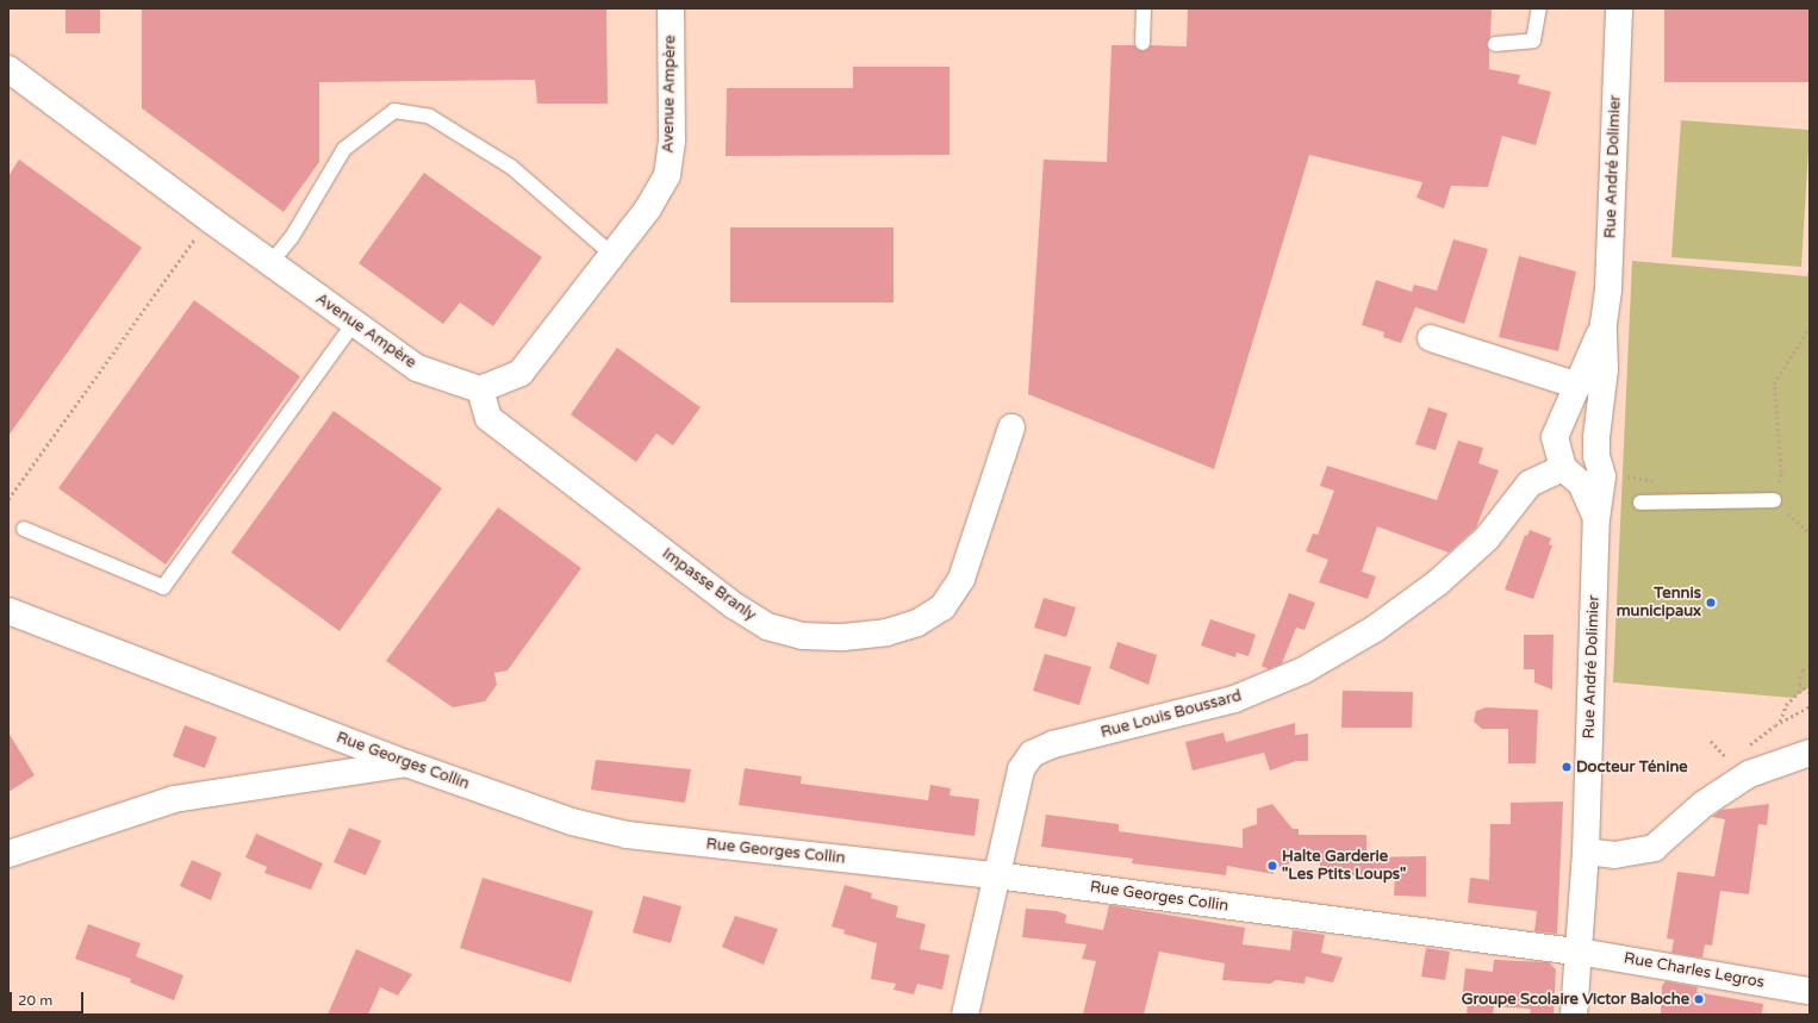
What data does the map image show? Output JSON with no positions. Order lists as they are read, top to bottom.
{
  "streets": {
    "street": [
      "Avenue Ampère",
      "Rue André Dolimier",
      "Impasse Branly",
      "Rue Louis Boussard",
      "Rue Georges Collin",
      "Rue Charles Legros"
    ]
  },
  "crossings": [
    ["Avenue Ampère", "Impasse Branly"],
    ["Rue André Dolimier", "Rue Louis Boussard"],
    ["Rue André Dolimier", "Rue Georges Collin"],
    ["Rue André Dolimier", "Rue Charles Legros"],
    ["Rue Louis Boussard", "Rue Georges Collin"],
    ["Rue Georges Collin", "Rue Charles Legros"]
  ],
  "places": [
    "Tennis municipaux",
    "Docteur Ténine",
    "Halte Garderie \"Les Ptits Loups\"",
    "Groupe Scolaire Victor Baloche"
  ],
  "scale_bar": "20 m"
}
